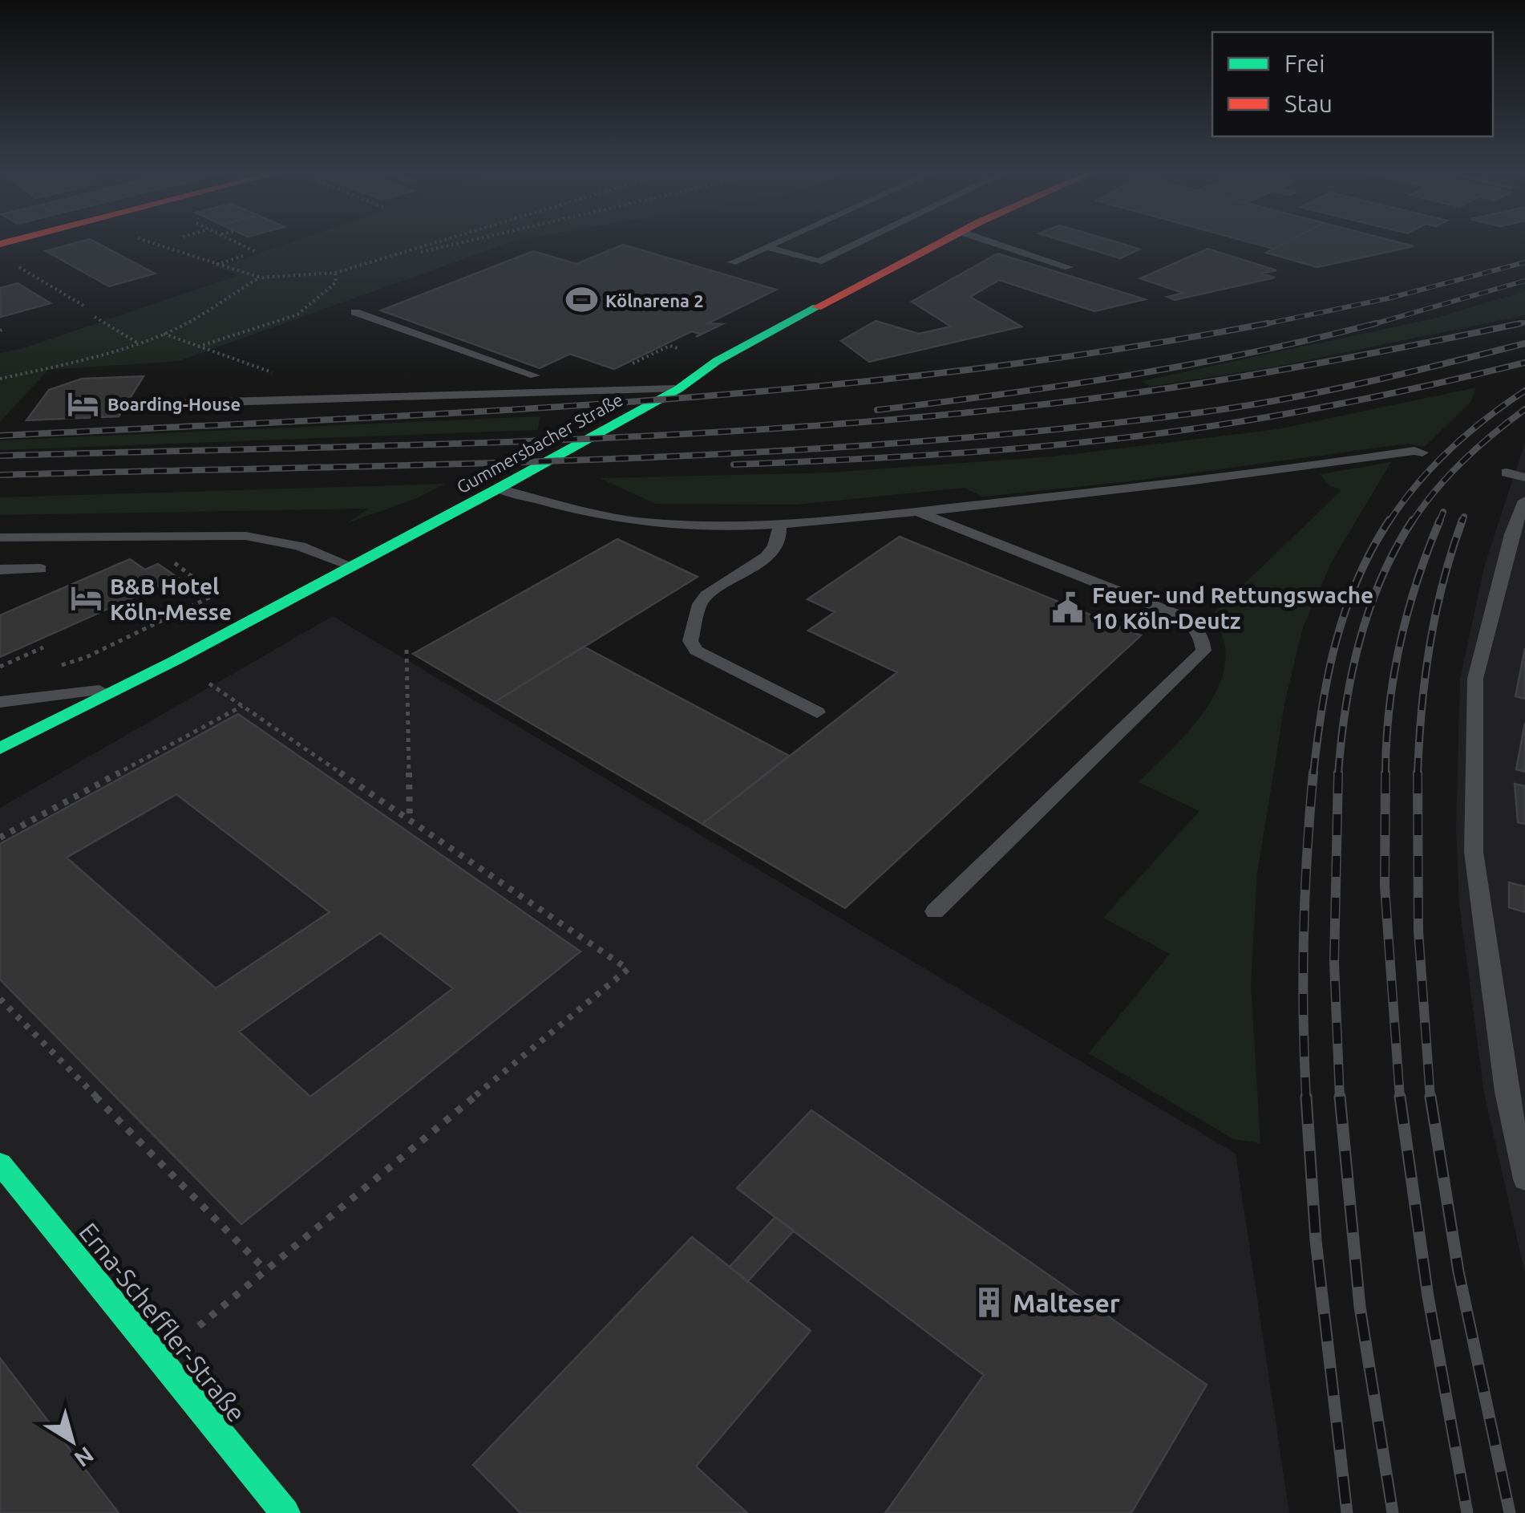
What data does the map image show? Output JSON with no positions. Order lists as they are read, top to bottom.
{
  "streets": {
    "street": ["Gummersbacher Straße", "Erna-Scheffler-Straße"]
  },
  "places": {
    "sports": ["Kölnarena 2"],
    "hotel": ["Boarding-House", "B&B Hotel Köln-Messe"],
    "public building": ["Feuer- und Rettungswache 10 Köln-Deutz"],
    "building": ["Malteser"]
  },
  "legend": ["Frei", "Stau"],
  "north": "bottom right"
}
